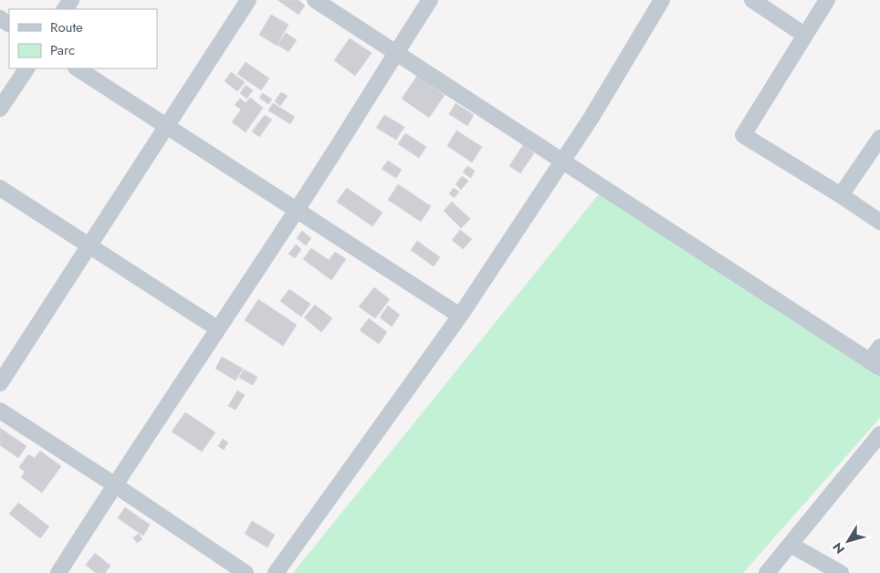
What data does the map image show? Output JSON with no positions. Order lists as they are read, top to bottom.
{
  "legend": ["Route", "Parc"],
  "north": "bottom left"
}
